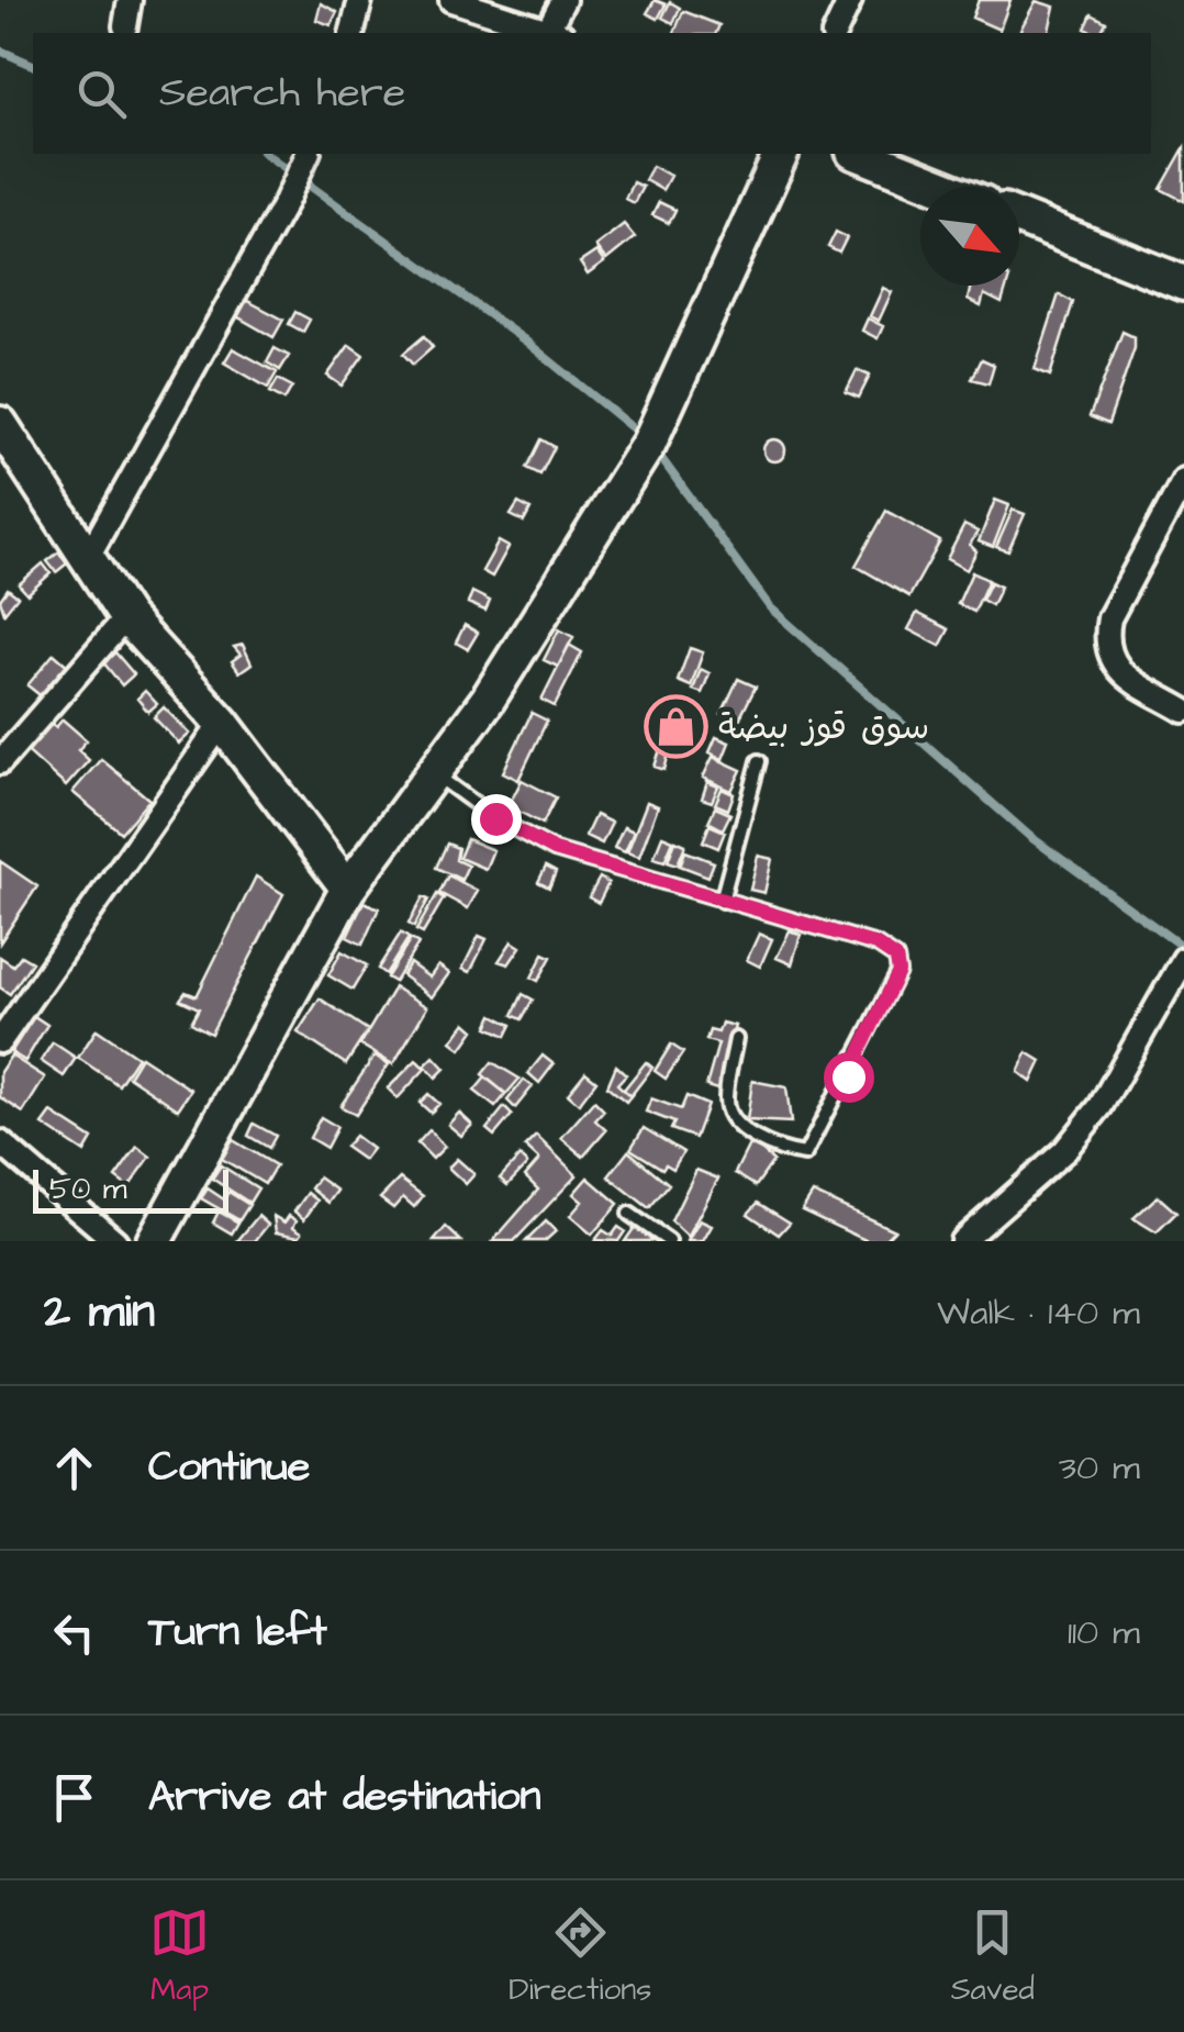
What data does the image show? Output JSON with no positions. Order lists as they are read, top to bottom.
{
  "places": {
    "shop": ["سوق قوز بيضة"]
  },
  "scale_bar": "50 m",
  "north": "bottom right",
  "page": {
    "search": "Search here",
    "scale": "50 m",
    "heading": ["2 min", "Walk · 140 m"],
    "list": [
      ["Continue", "30 m"],
      ["Turn left", "110 m"],
      "Arrive at destination"
    ],
    "nav": ["Map", "Directions", "Saved"]
  }
}
